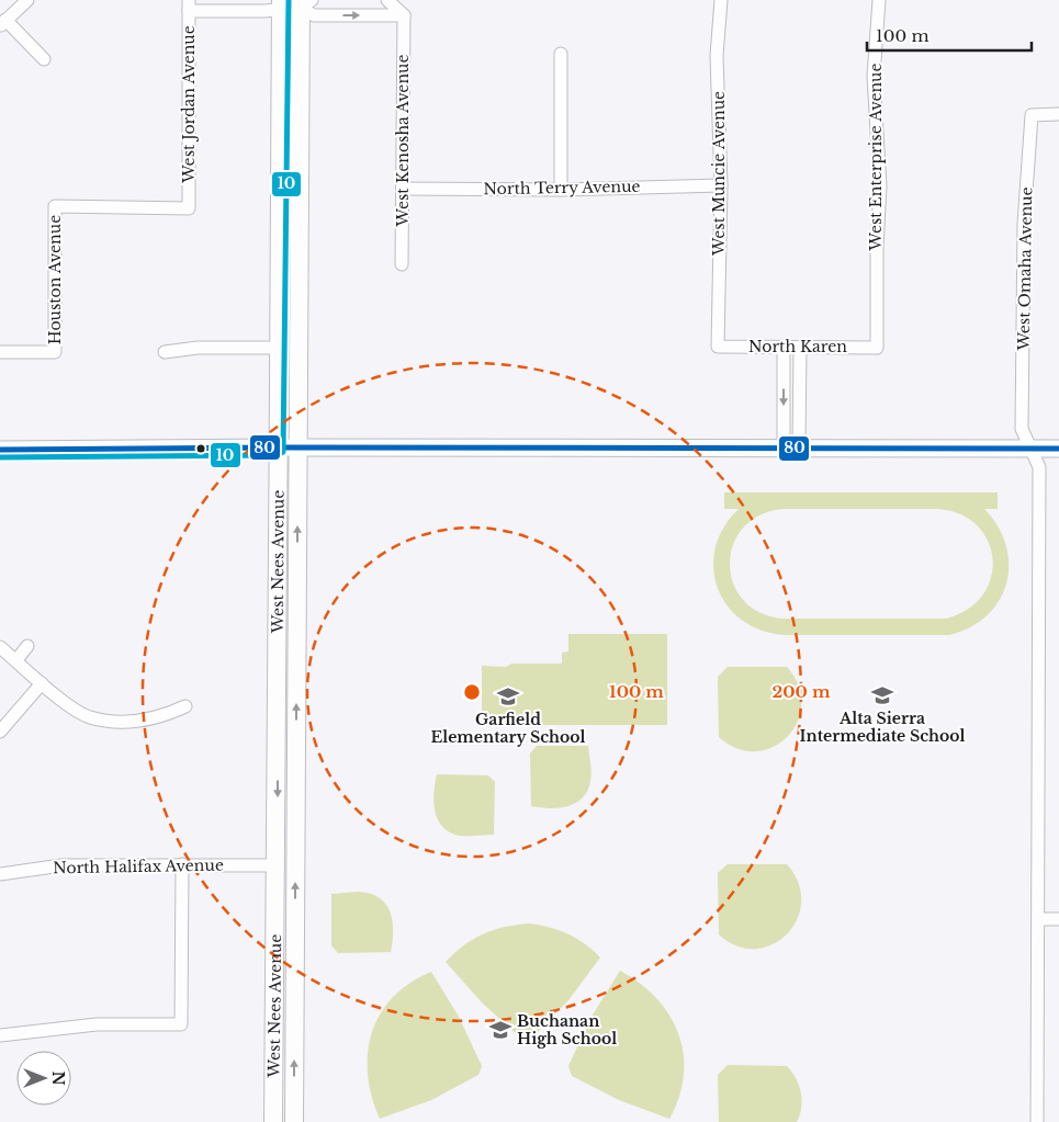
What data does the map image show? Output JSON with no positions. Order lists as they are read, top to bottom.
{
  "streets": {
    "main road": ["West Nees Avenue"],
    "street": [
      "West Jordan Avenue",
      "West Kenosha Avenue",
      "West Enterprise Avenue",
      "West Muncie Avenue",
      "North Terry Avenue",
      "West Omaha Avenue",
      "Houston Avenue",
      "North Karen",
      "North Halifax Avenue"
    ]
  },
  "crossings": [
    ["West Jordan Avenue", "Houston Avenue"],
    ["West Kenosha Avenue", "North Terry Avenue"],
    ["West Enterprise Avenue", "North Karen"],
    ["West Muncie Avenue", "North Terry Avenue"],
    ["West Muncie Avenue", "North Karen"],
    ["West Nees Avenue", "North Halifax Avenue"]
  ],
  "places": {
    "school or university": ["Alta Sierra Intermediate School", "Garfield Elementary School", "Buchanan High School"]
  },
  "lines": ["transit line 10", "transit line 80"],
  "scale_bar": "100 m",
  "north": "right",
  "rings": ["100 m", "200 m"]
}
